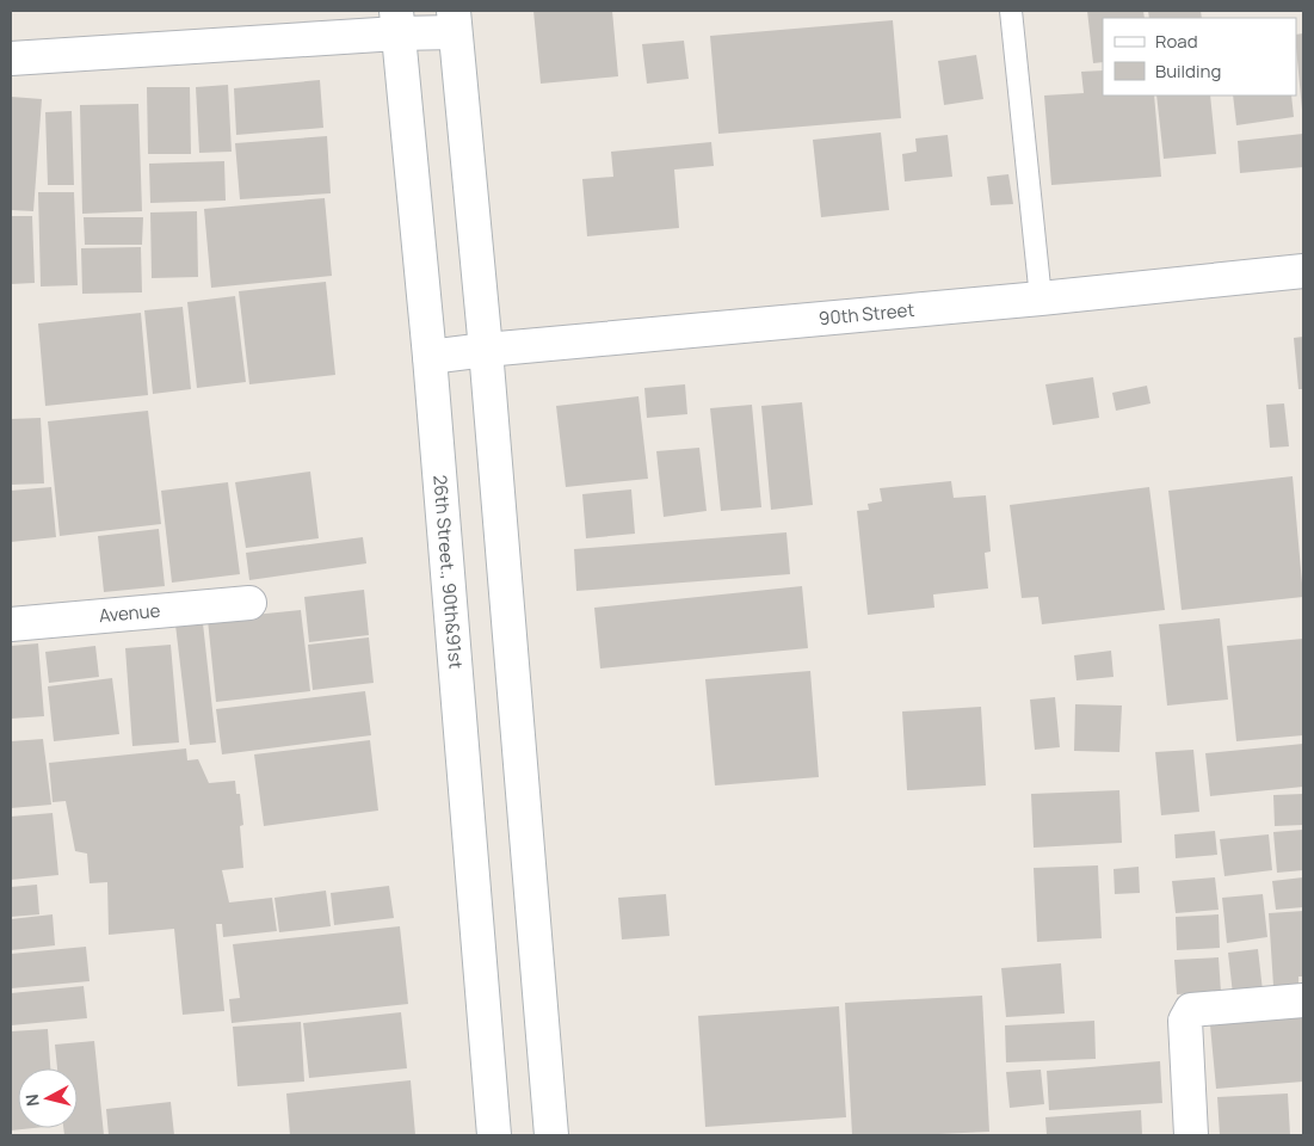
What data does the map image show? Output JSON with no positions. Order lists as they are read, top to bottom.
{
  "streets": {
    "main road": ["90th Street", "26th Street., 90th&91st", "Avenue"]
  },
  "crossings": [
    ["90th Street", "26th Street., 90th&91st"]
  ],
  "legend": ["Road", "Building"],
  "north": "left"
}
